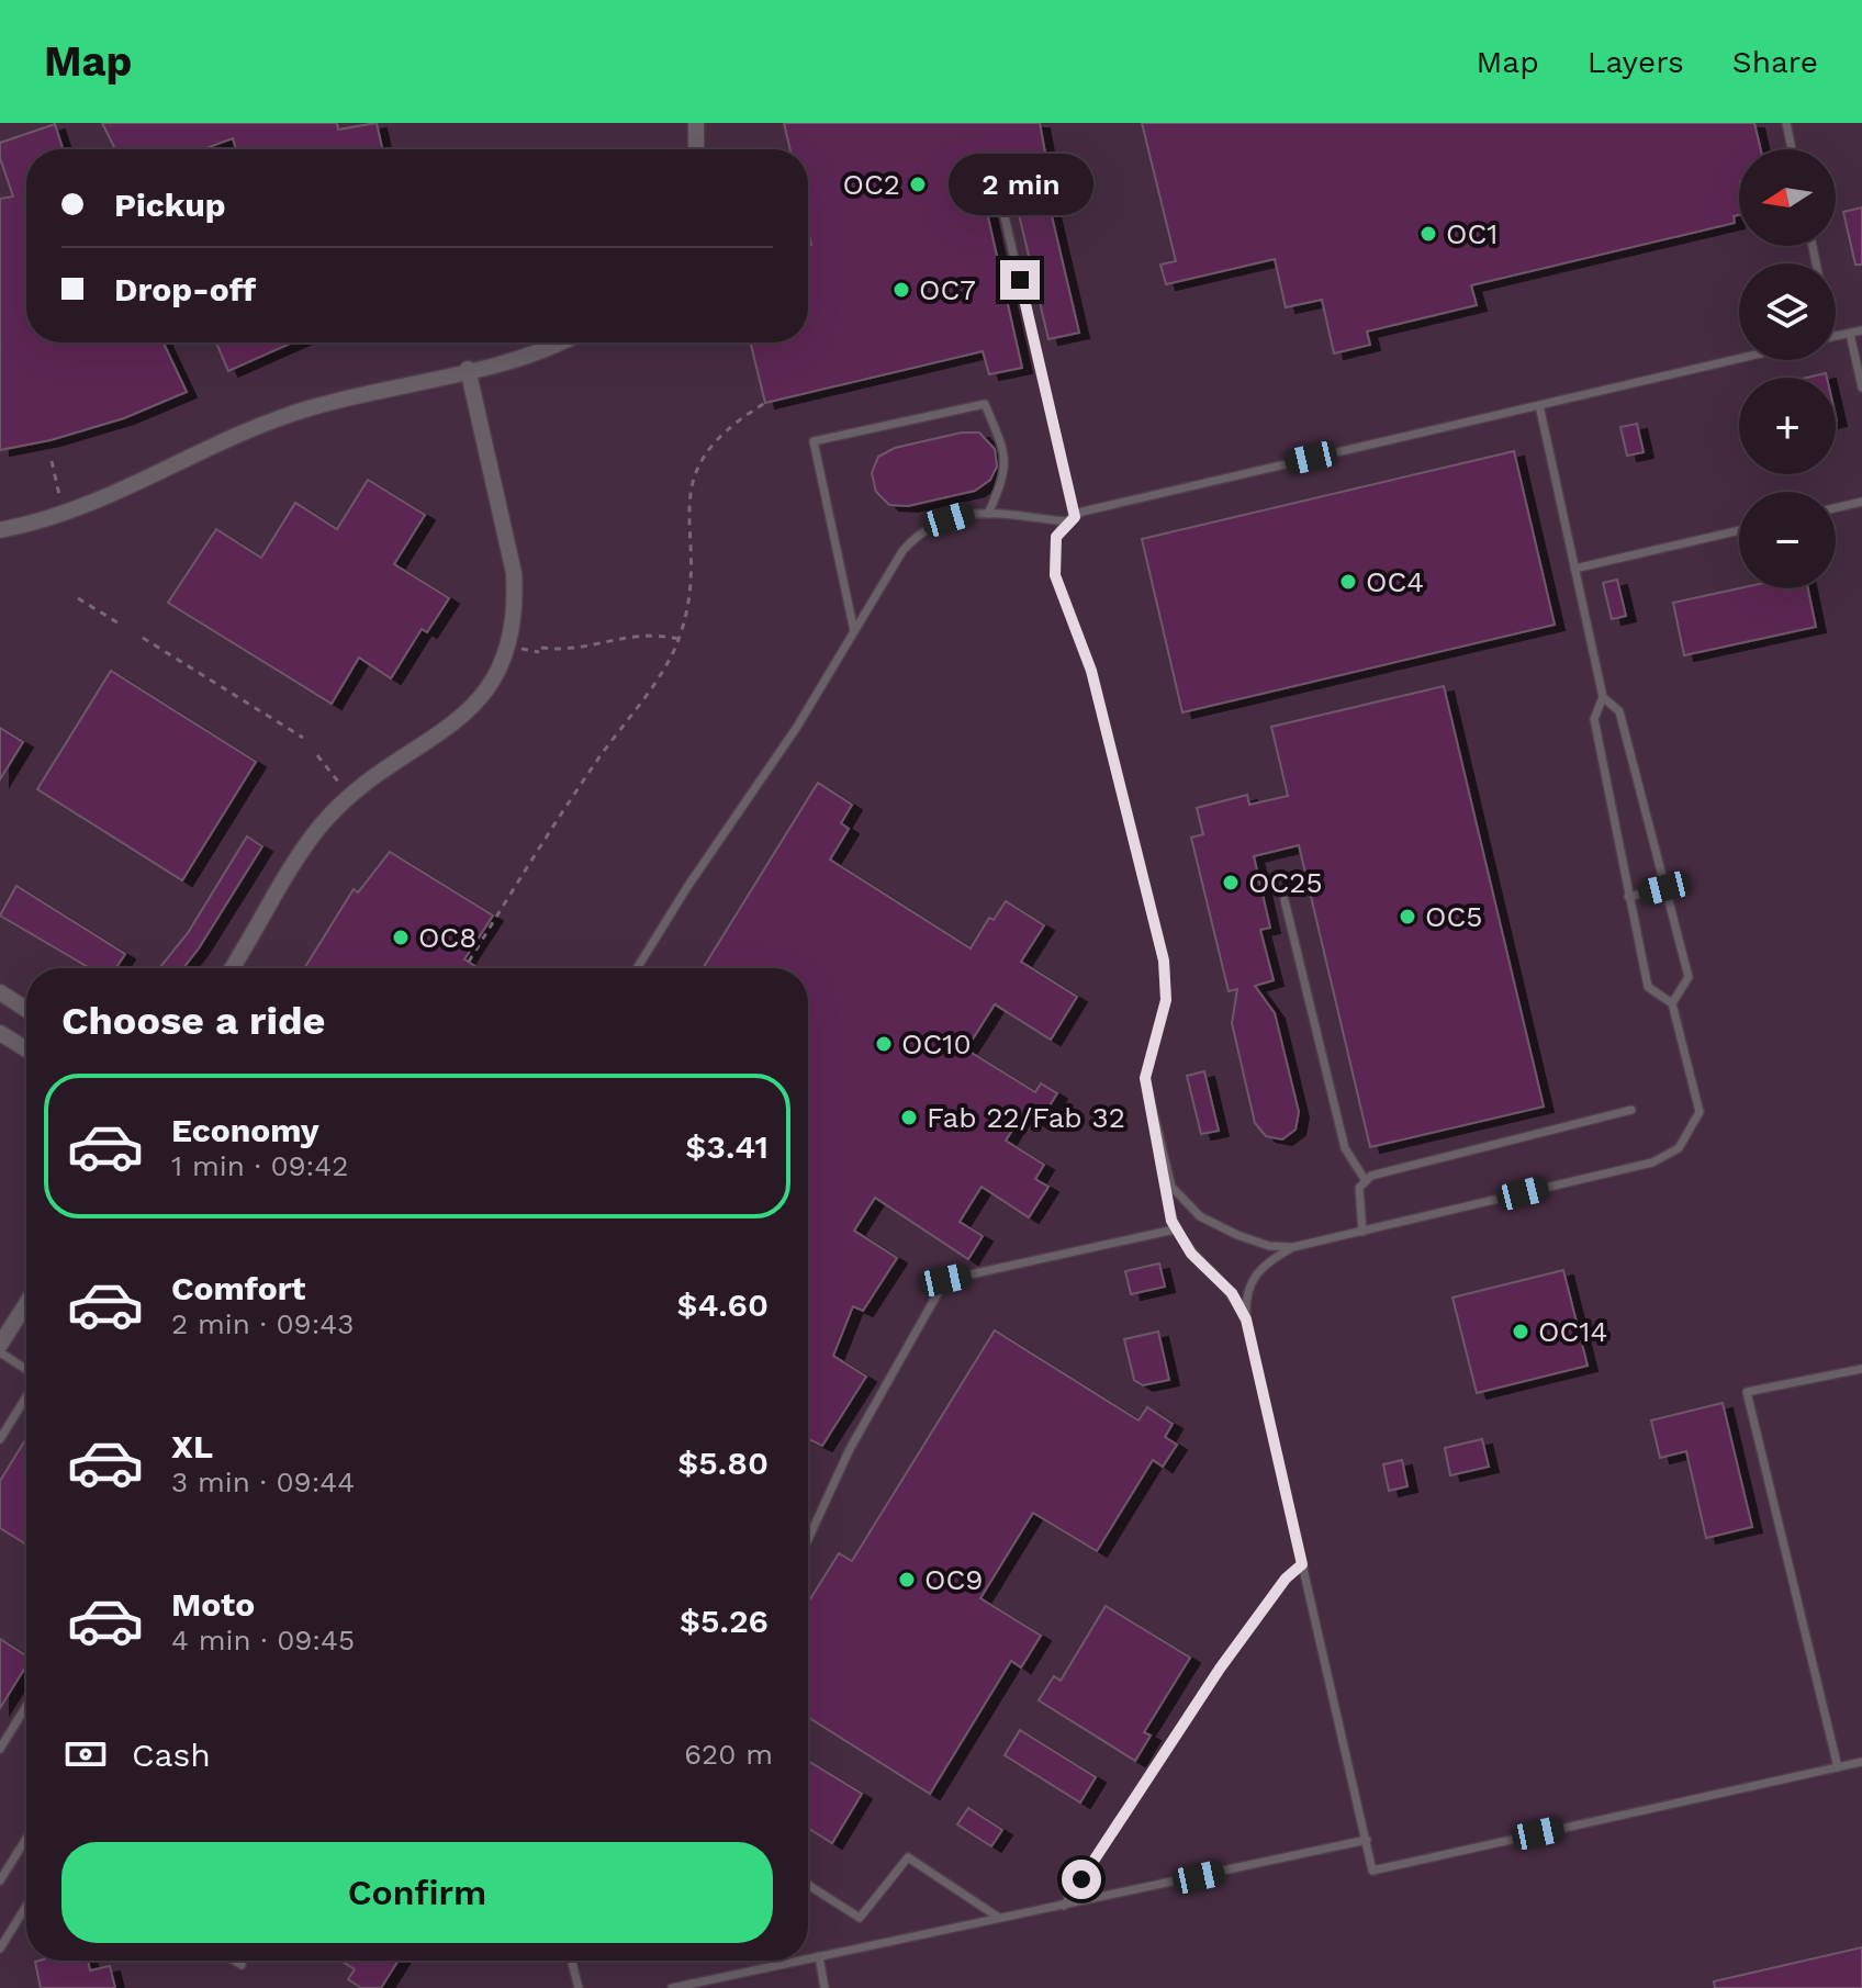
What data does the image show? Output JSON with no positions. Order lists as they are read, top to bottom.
{
  "places": [
    "OC2",
    "OC1",
    "OC7",
    "OC4",
    "OC25",
    "OC5",
    "OC8",
    "OC10",
    "Fab 22/Fab 32",
    "OC14",
    "OC9"
  ],
  "north": "left",
  "page": {
    "header": "Map",
    "nav": ["Map", "Layers", "Share"],
    "map_buttons": ["+", "−"],
    "banner": ["Pickup", "Drop-off"],
    "bubble": "2 min",
    "heading": "Choose a ride",
    "list": [
      {
        "name": "Economy",
        "note": "1 min · 09:42",
        "value": "$3.41"
      },
      {
        "name": "Comfort",
        "note": "2 min · 09:43",
        "value": "$4.60"
      },
      {
        "name": "XL",
        "note": "3 min · 09:44",
        "value": "$5.80"
      },
      {
        "name": "Moto",
        "note": "4 min · 09:45",
        "value": "$5.26"
      }
    ],
    "pay": ["Cash", "620 m"],
    "buttons": "Confirm"
  }
}
